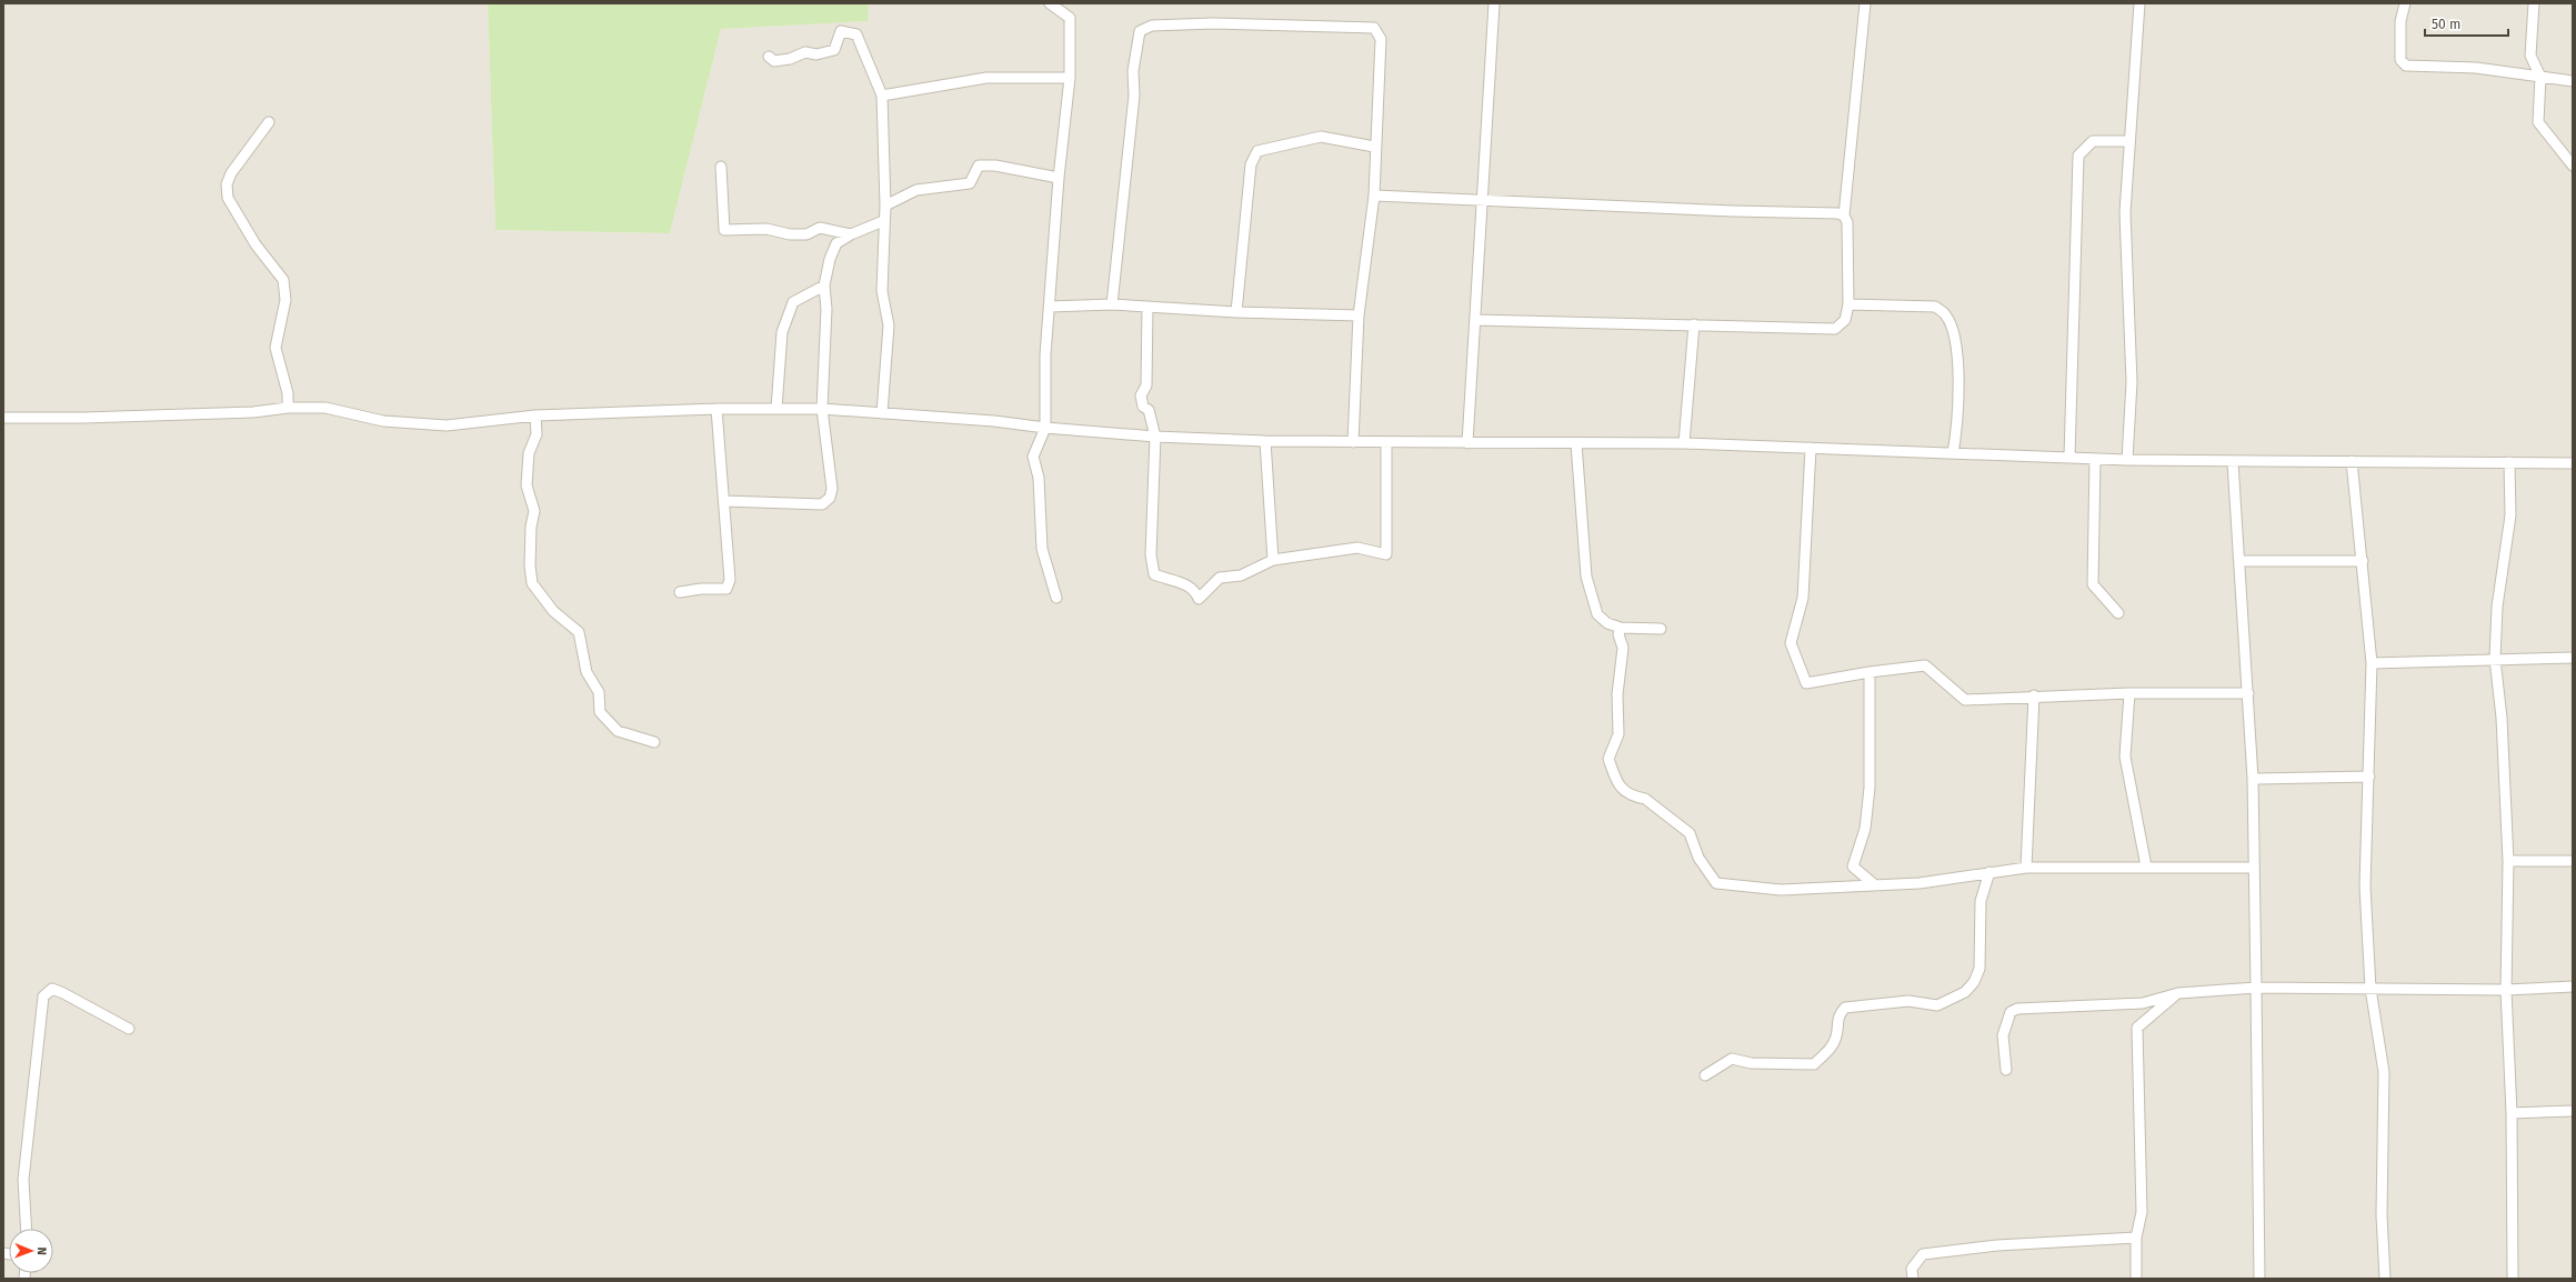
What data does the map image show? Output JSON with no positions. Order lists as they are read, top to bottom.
{
  "scale_bar": "50 m",
  "north": "right"
}
